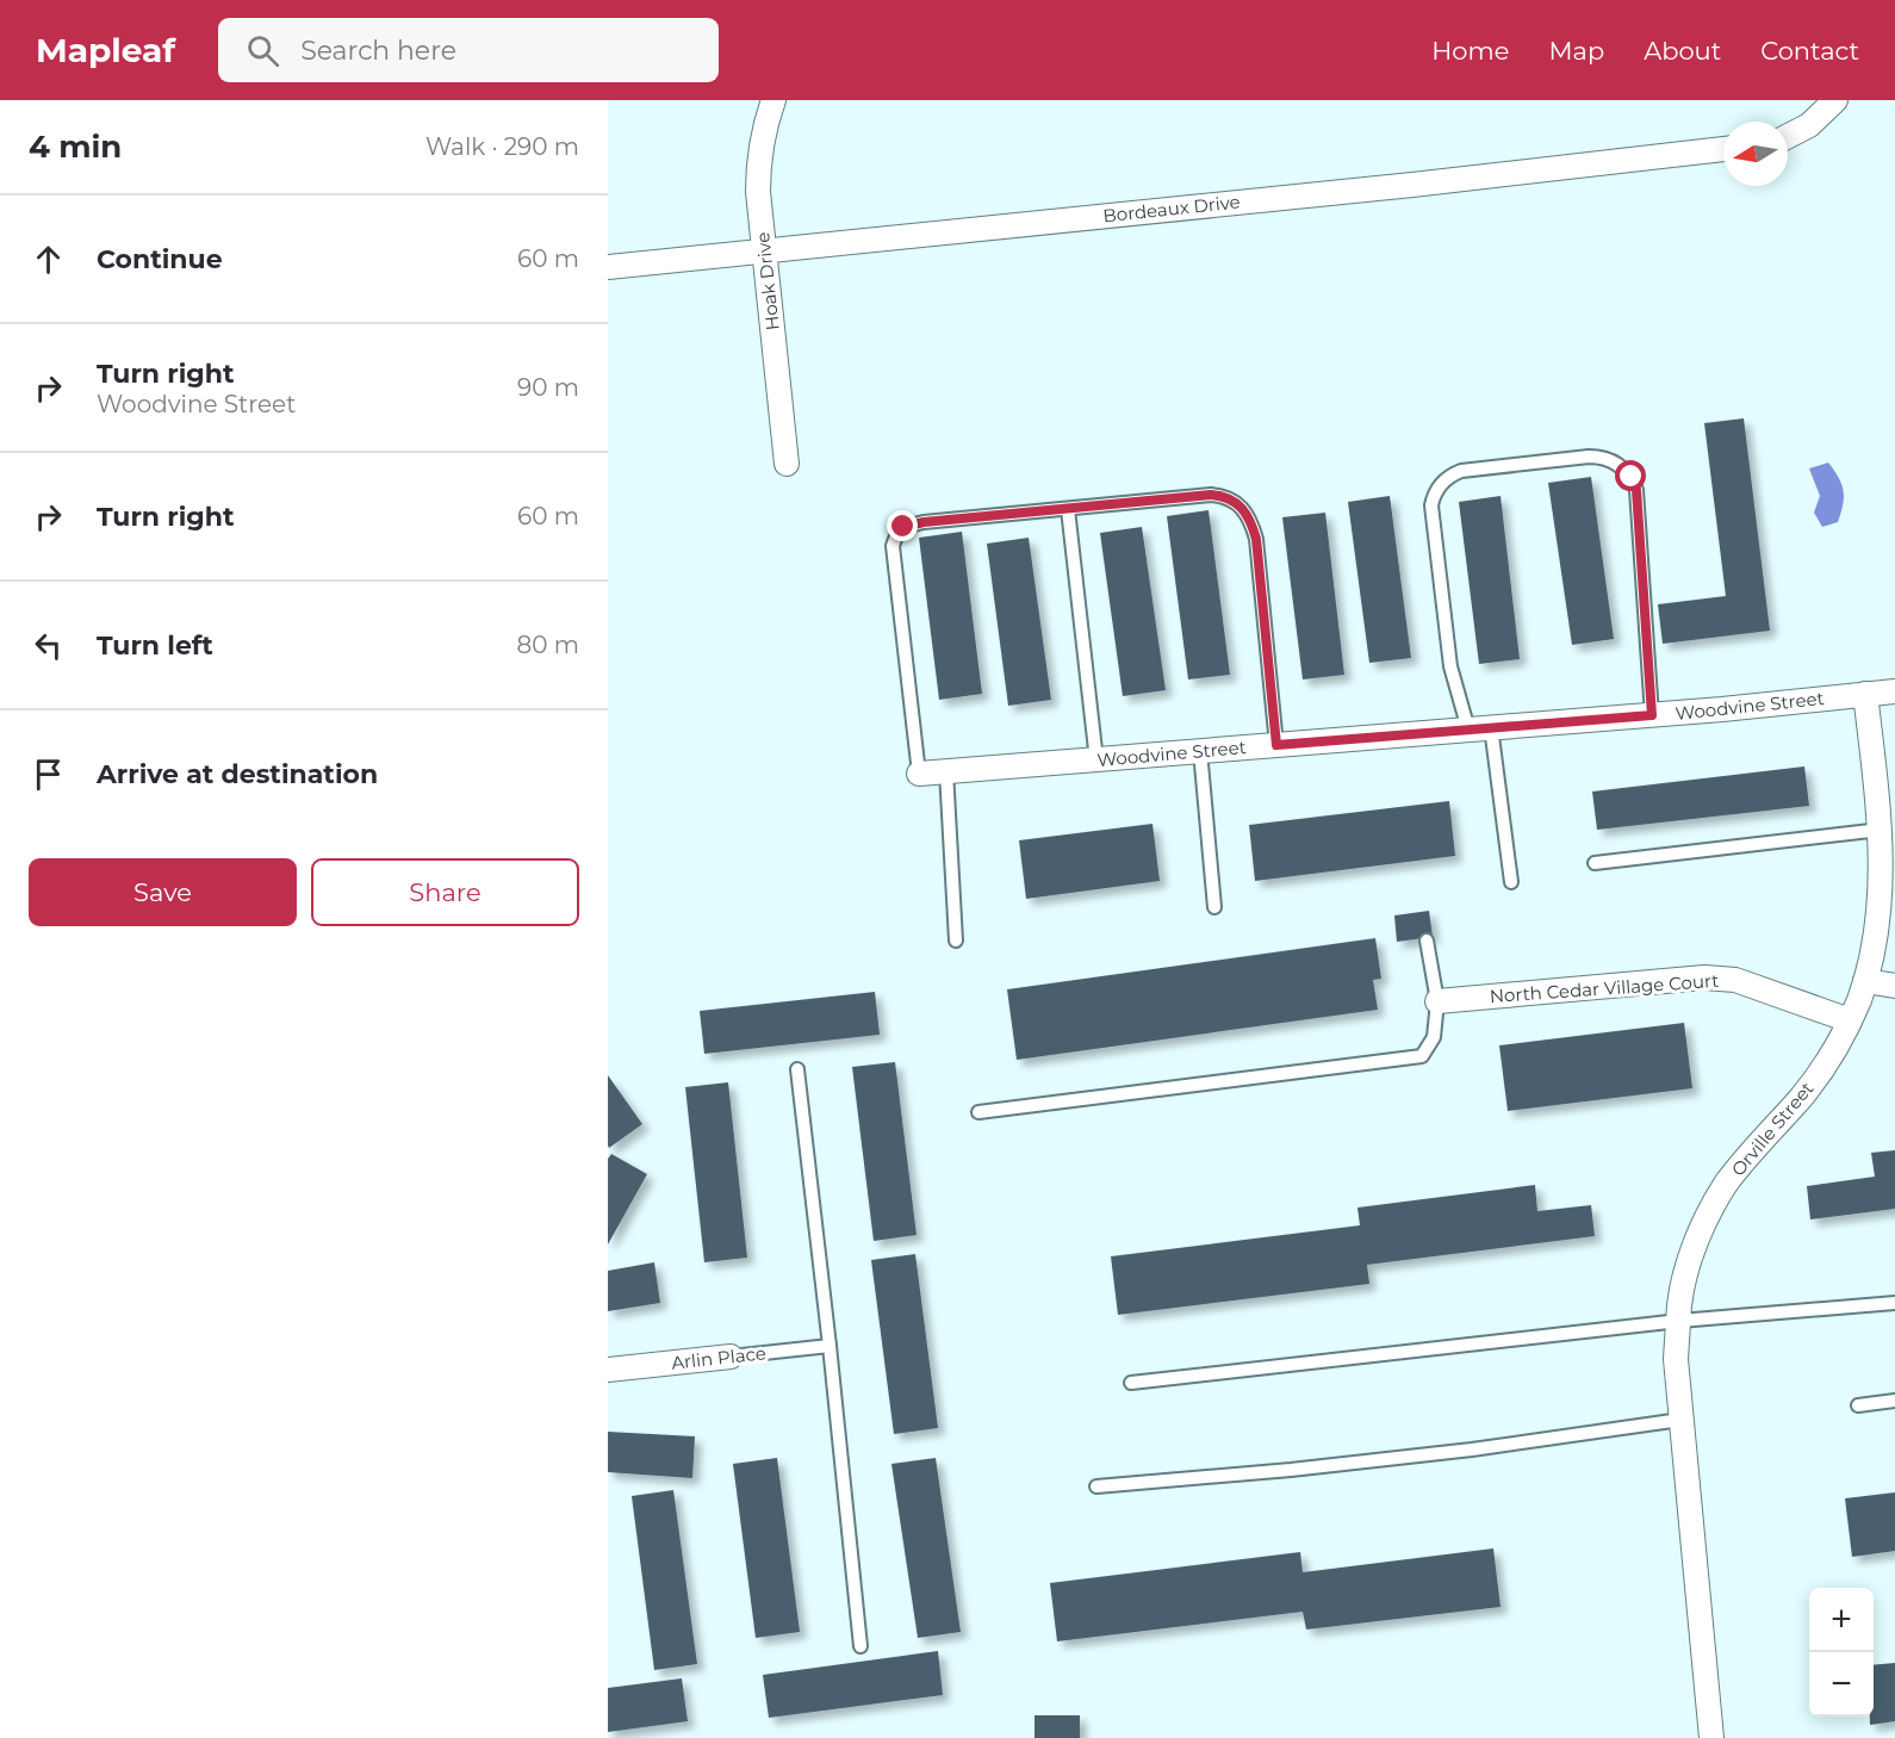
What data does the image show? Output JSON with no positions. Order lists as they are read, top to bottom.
{
  "streets": {
    "street": [
      "Bordeaux Drive",
      "Hoak Drive",
      "Woodvine Street",
      "North Cedar Village Court",
      "Orville Street",
      "Arlin Place"
    ]
  },
  "crossings": [
    ["Bordeaux Drive", "Hoak Drive"],
    ["Woodvine Street", "Orville Street"],
    ["North Cedar Village Court", "Orville Street"]
  ],
  "north": "left",
  "page": {
    "header": "Mapleaf",
    "search": "Search here",
    "nav": [
      "Home",
      "Map",
      "About",
      "Contact"
    ],
    "heading": ["4 min", "Walk · 290 m"],
    "list": [
      ["Continue", "60 m"],
      ["Turn right", "Woodvine Street", "90 m"],
      ["Turn right", "60 m"],
      ["Turn left", "80 m"],
      "Arrive at destination"
    ],
    "buttons": ["Save", "Share"],
    "map_buttons": ["+", "−"]
  }
}
